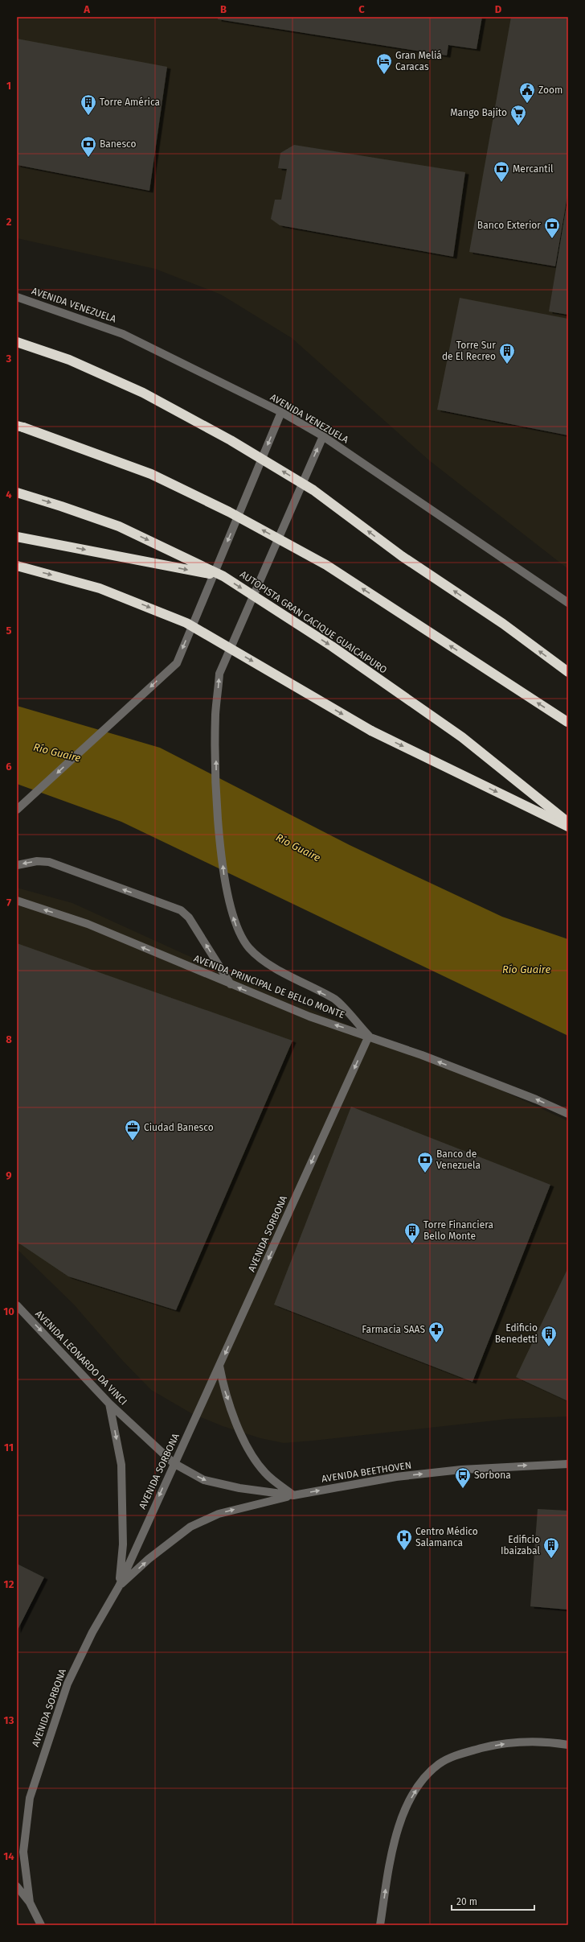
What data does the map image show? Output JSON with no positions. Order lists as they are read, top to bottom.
{
  "streets": {
    "highway": ["AUTOPISTA GRAN CACIQUE GUAICAIPURO"],
    "street": [
      "AVENIDA VENEZUELA",
      "AVENIDA PRINCIPAL DE BELLO MONTE",
      "AVENIDA SORBONA",
      "AVENIDA LEONARDO DA VINCI",
      "AVENIDA BEETHOVEN"
    ]
  },
  "crossings": [
    ["AVENIDA PRINCIPAL DE BELLO MONTE", "AVENIDA SORBONA"],
    ["AVENIDA SORBONA", "AVENIDA LEONARDO DA VINCI"],
    ["AVENIDA SORBONA", "AVENIDA BEETHOVEN"],
    ["AVENIDA LEONARDO DA VINCI", "AVENIDA BEETHOVEN"]
  ],
  "one_way": ["AVENIDA SORBONA", "AVENIDA LEONARDO DA VINCI", "AVENIDA BEETHOVEN"],
  "water": ["Río Guaire"],
  "places": {
    "hotel": ["Gran Meliá Caracas"],
    "public building": ["Zoom"],
    "building": [
      "Torre América",
      "Torre Sur de El Recreo",
      "Torre Financiera Bello Monte",
      "Edificio Benedetti",
      "Edificio Ibaizabal"
    ],
    "supermarket": ["Mango Bajito"],
    "bank": [
      "Banesco",
      "Mercantil",
      "Banco Exterior",
      "Banco de Venezuela"
    ],
    "office": ["Ciudad Banesco"],
    "pharmacy": ["Farmacia SAAS"],
    "bus stop": ["Sorbona"],
    "hospital": ["Centro Médico Salamanca"]
  },
  "scale_bar": "20 m",
  "grid": {
    "columns": [
      "A",
      "B",
      "C",
      "D"
    ],
    "rows": [
      "1",
      "2",
      "3",
      "4",
      "5",
      "6",
      "7",
      "8",
      "9",
      "10",
      "11",
      "12",
      "13",
      "14"
    ]
  }
}
